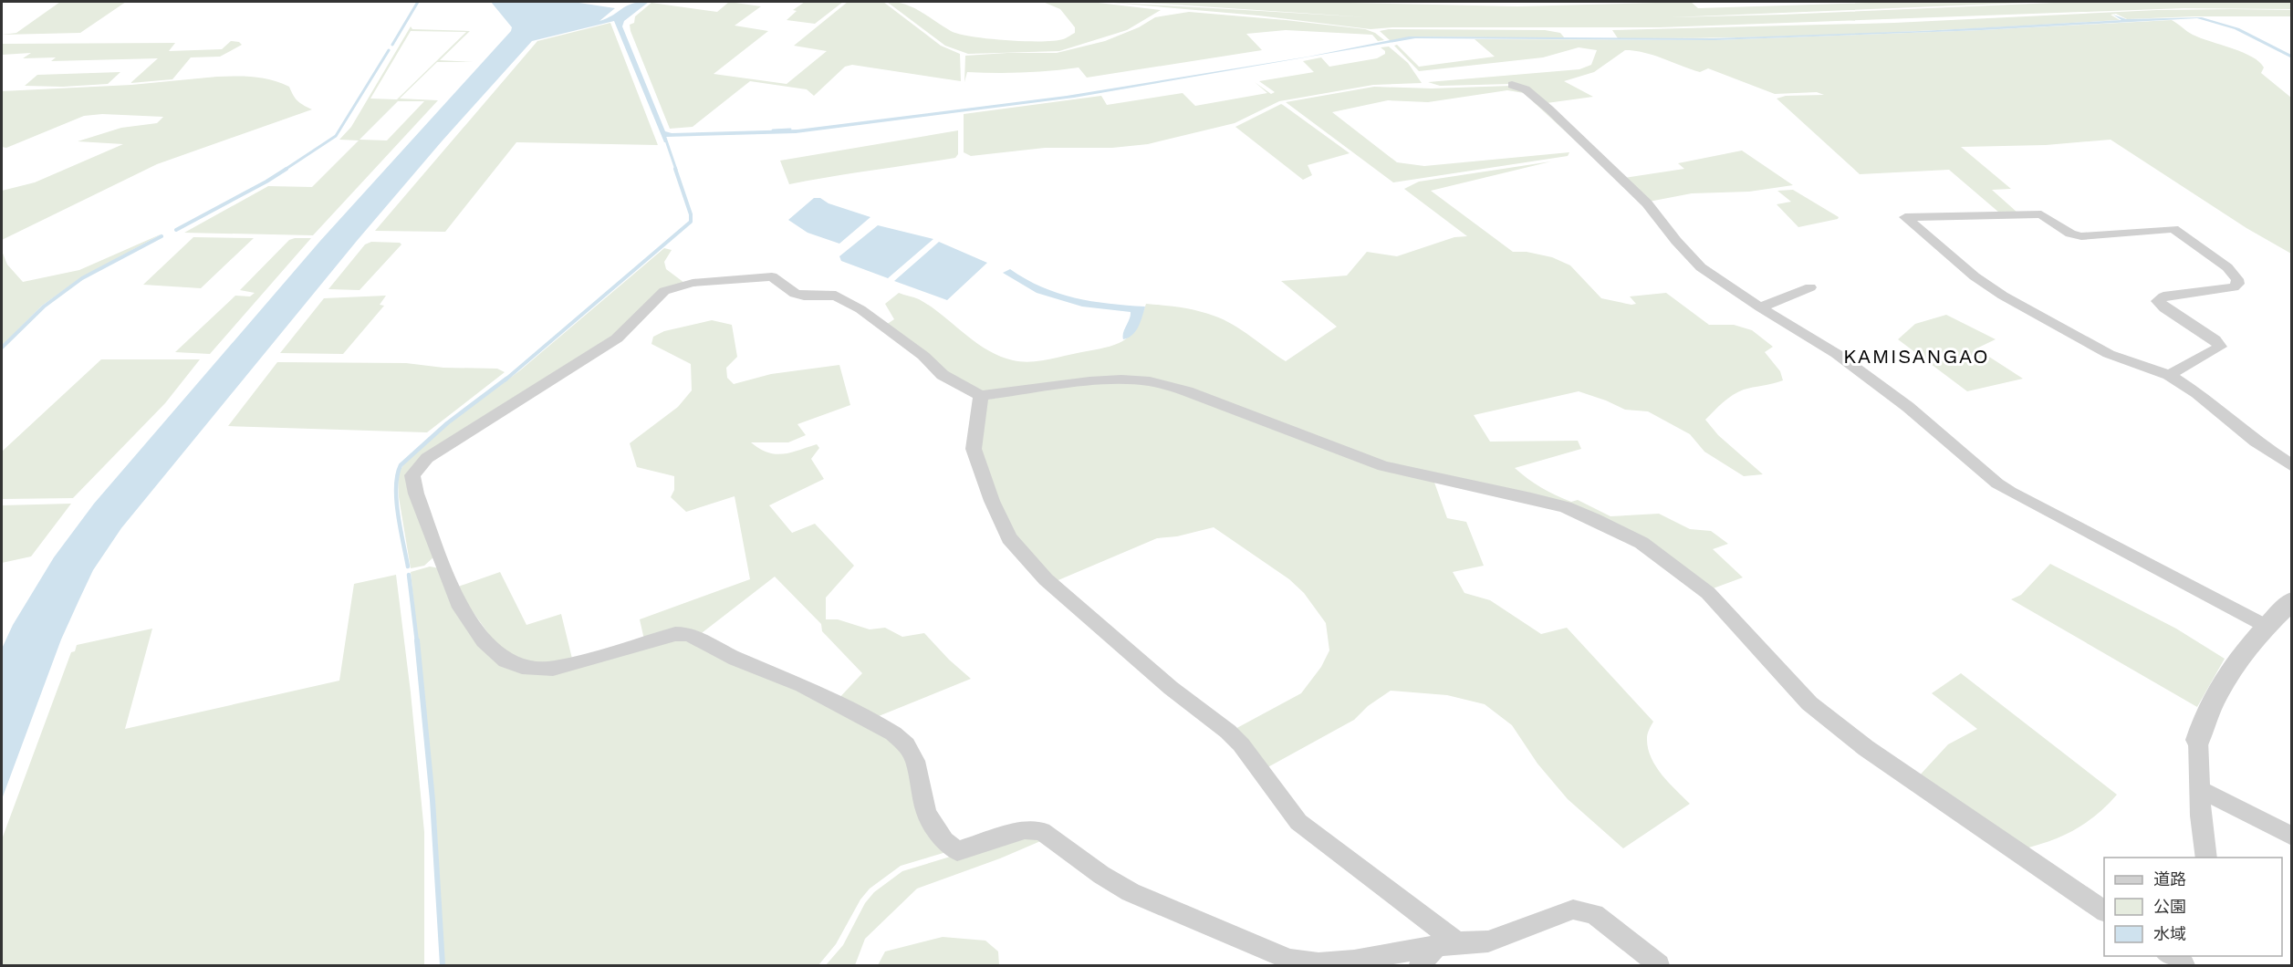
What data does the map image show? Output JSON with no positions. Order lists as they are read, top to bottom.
{
  "districts": ["KAMISANGAO"],
  "legend": ["道路", "公園", "水域"]
}
